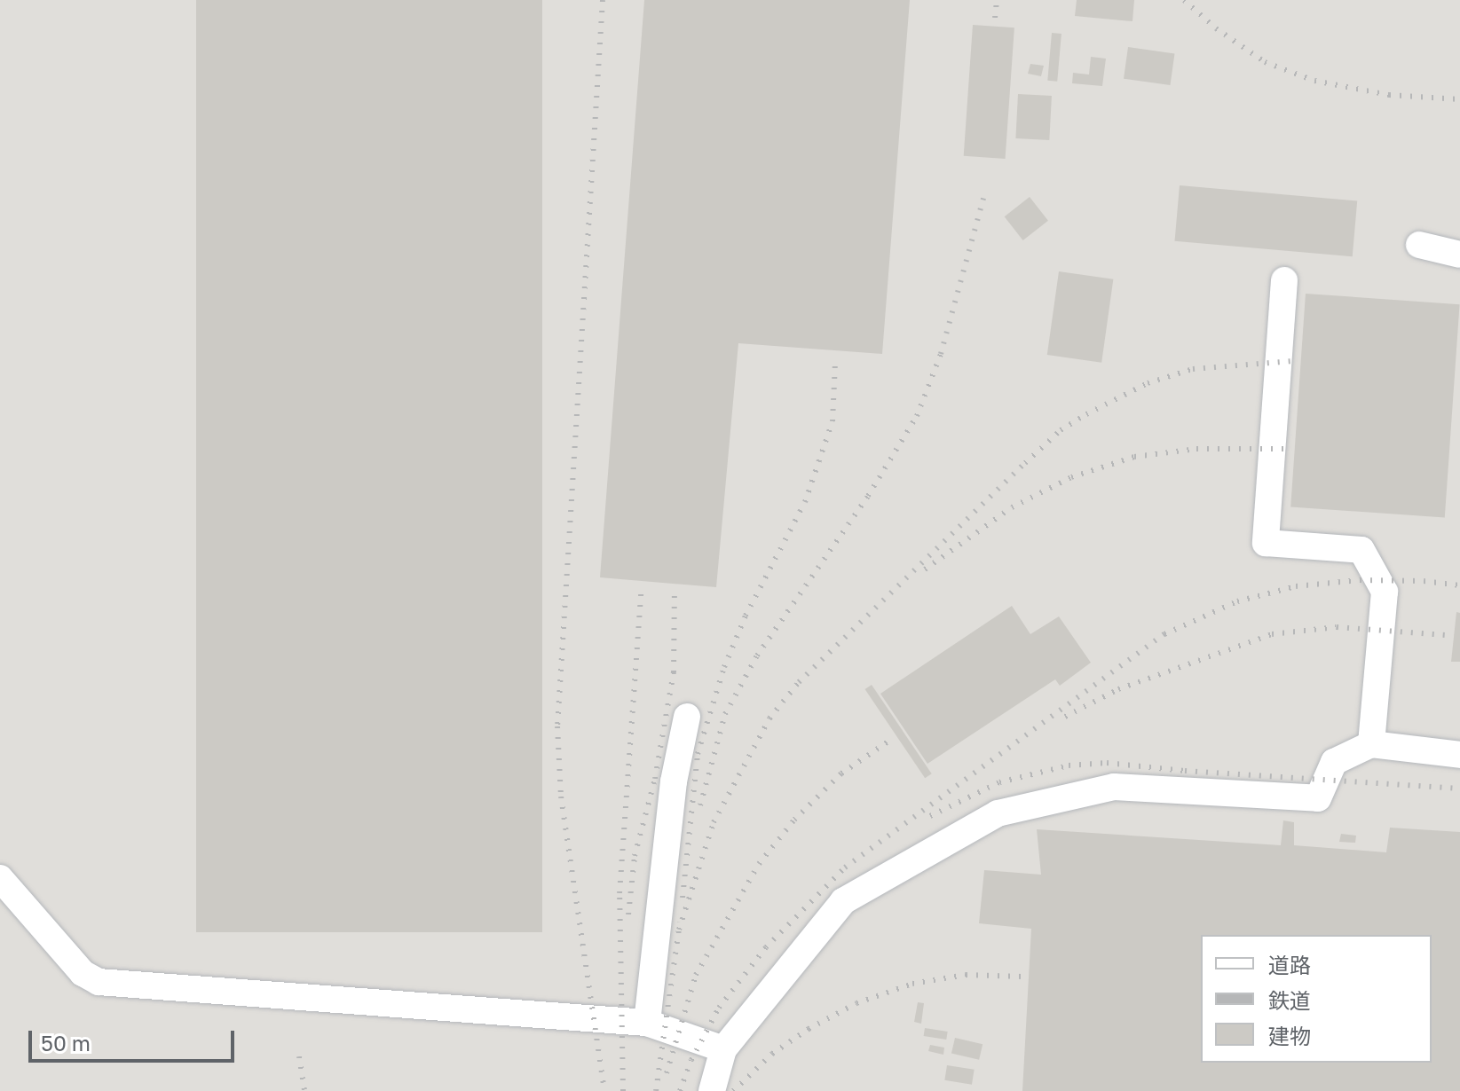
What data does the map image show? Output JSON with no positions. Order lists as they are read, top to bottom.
{
  "legend": ["道路", "鉄道", "建物"],
  "scale_bar": "50 m"
}
